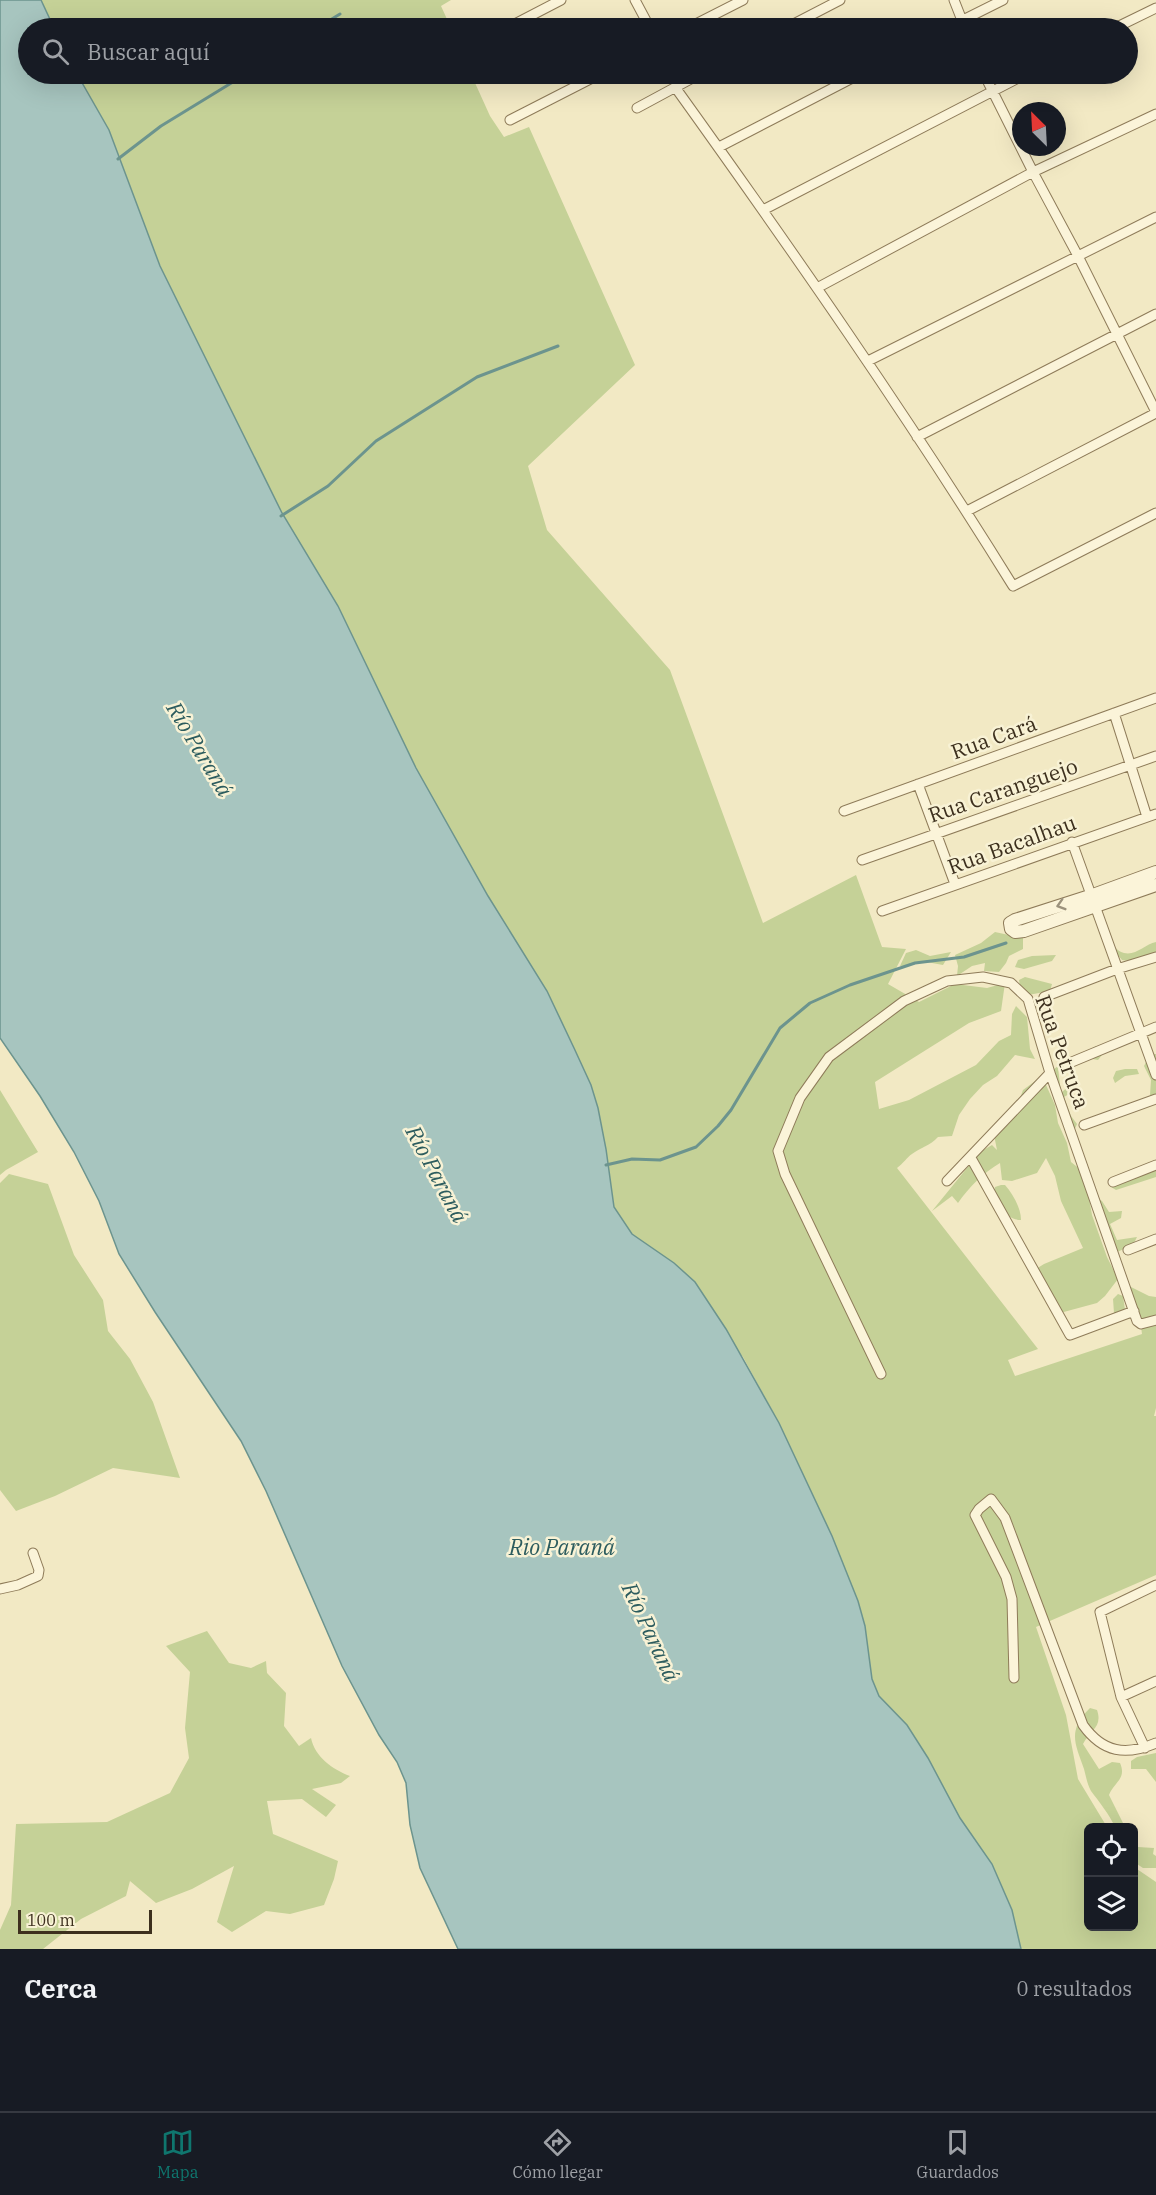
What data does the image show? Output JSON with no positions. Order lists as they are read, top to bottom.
{
  "streets": {
    "street": [
      "Rua Cará",
      "Rua Caranguejo",
      "Rua Bacalhau",
      "Rua Petruca"
    ]
  },
  "water": ["Río Paraná", "Rio Paraná"],
  "scale_bar": "100 m",
  "north": "top left",
  "page": {
    "search": "Buscar aquí",
    "scale": "100 m",
    "heading": ["Cerca", "0 resultados"],
    "nav": ["Mapa", "Cómo llegar", "Guardados"]
  }
}
